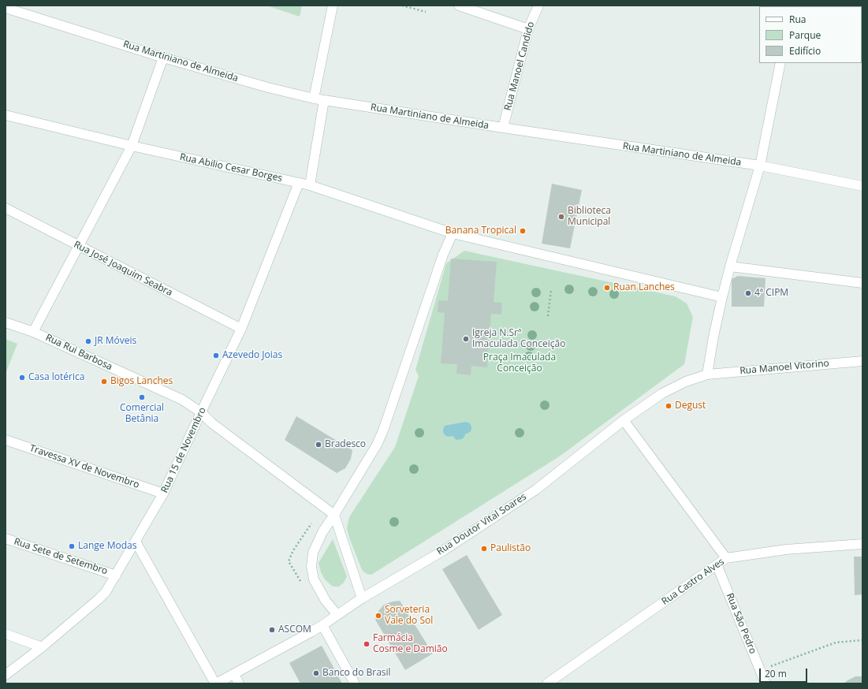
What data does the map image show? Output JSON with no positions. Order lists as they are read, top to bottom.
{
  "streets": {
    "street": [
      "Rua Martiniano de Almeida",
      "Rua Manoel Candido",
      "Rua Abilio Cesar Borges",
      "Rua José Joaquim Seabra",
      "Rua Rui Barbosa",
      "Rua Manoel Vitorino",
      "Rua 15 de Novembro",
      "Travessa XV de Novembro",
      "Rua Doutor Vital Soares",
      "Rua Sete de Setembro",
      "Rua Castro Alves",
      "Rua São Pedro"
    ]
  },
  "crossings": [
    ["Rua Martiniano de Almeida", "Rua Manoel Candido"],
    ["Rua Abilio Cesar Borges", "Rua 15 de Novembro"],
    ["Rua José Joaquim Seabra", "Rua 15 de Novembro"],
    ["Rua Rui Barbosa", "Rua 15 de Novembro"],
    ["Rua Manoel Vitorino", "Rua Doutor Vital Soares"],
    ["Rua 15 de Novembro", "Travessa XV de Novembro"],
    ["Rua 15 de Novembro", "Rua Sete de Setembro"],
    ["Rua Castro Alves", "Rua São Pedro"]
  ],
  "parks": ["Praça Imaculada Conceição"],
  "places": [
    "Biblioteca Municipal",
    "Banana Tropical",
    "Ruan Lanches",
    "4ª CIPM",
    "Igreja N.Srª Imaculada Conceição",
    "JR Móveis",
    "Azevedo Joias",
    "Casa lotérica",
    "Bigos Lanches",
    "Comercial Betânia",
    "Degust",
    "Bradesco",
    "Lange Modas",
    "Paulistão",
    "Sorveteria Vale do Sol",
    "ASCOM",
    "Farmácia Cosme e Damião",
    "Banco do Brasil"
  ],
  "legend": ["Rua", "Parque", "Edifício"],
  "scale_bar": "20 m"
}
